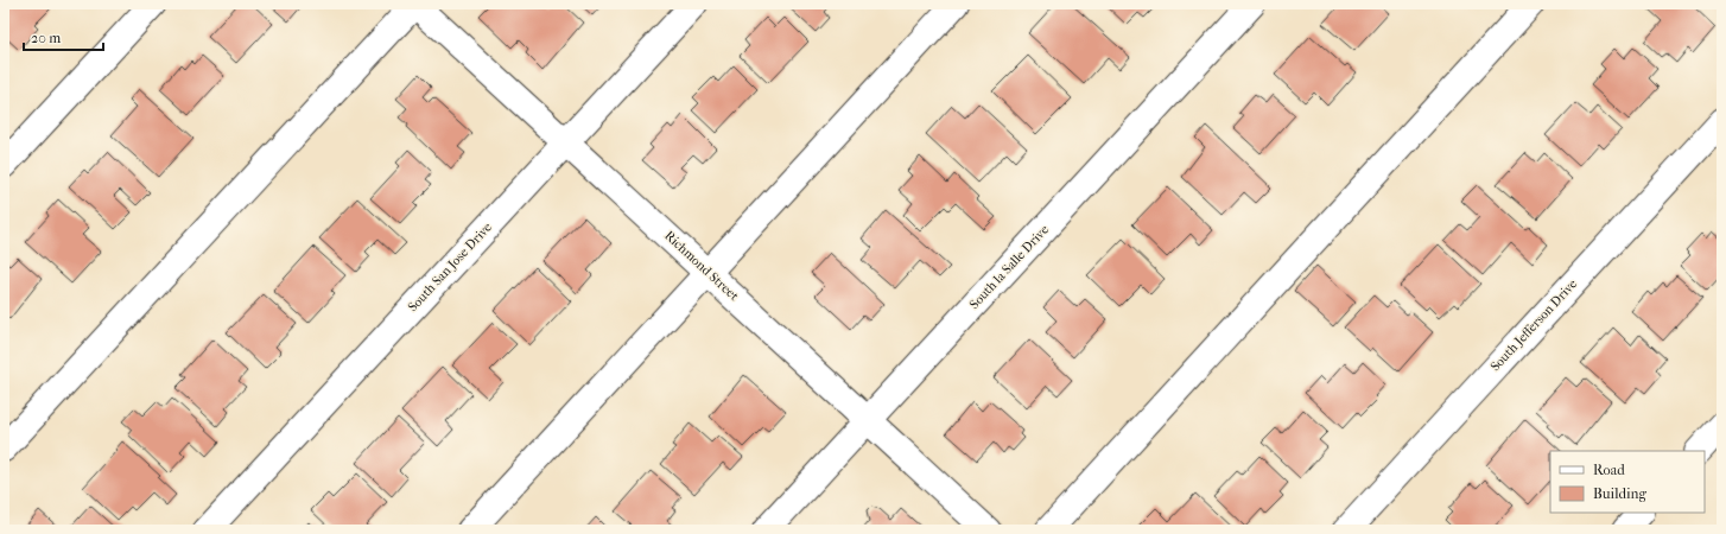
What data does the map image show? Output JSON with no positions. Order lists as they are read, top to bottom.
{
  "streets": {
    "street": [
      "Richmond Street",
      "South San Jose Drive",
      "South la Salle Drive",
      "South Jefferson Drive"
    ]
  },
  "crossings": [
    ["Richmond Street", "South San Jose Drive"],
    ["Richmond Street", "South la Salle Drive"]
  ],
  "legend": ["Road", "Building"],
  "scale_bar": "20 m"
}
